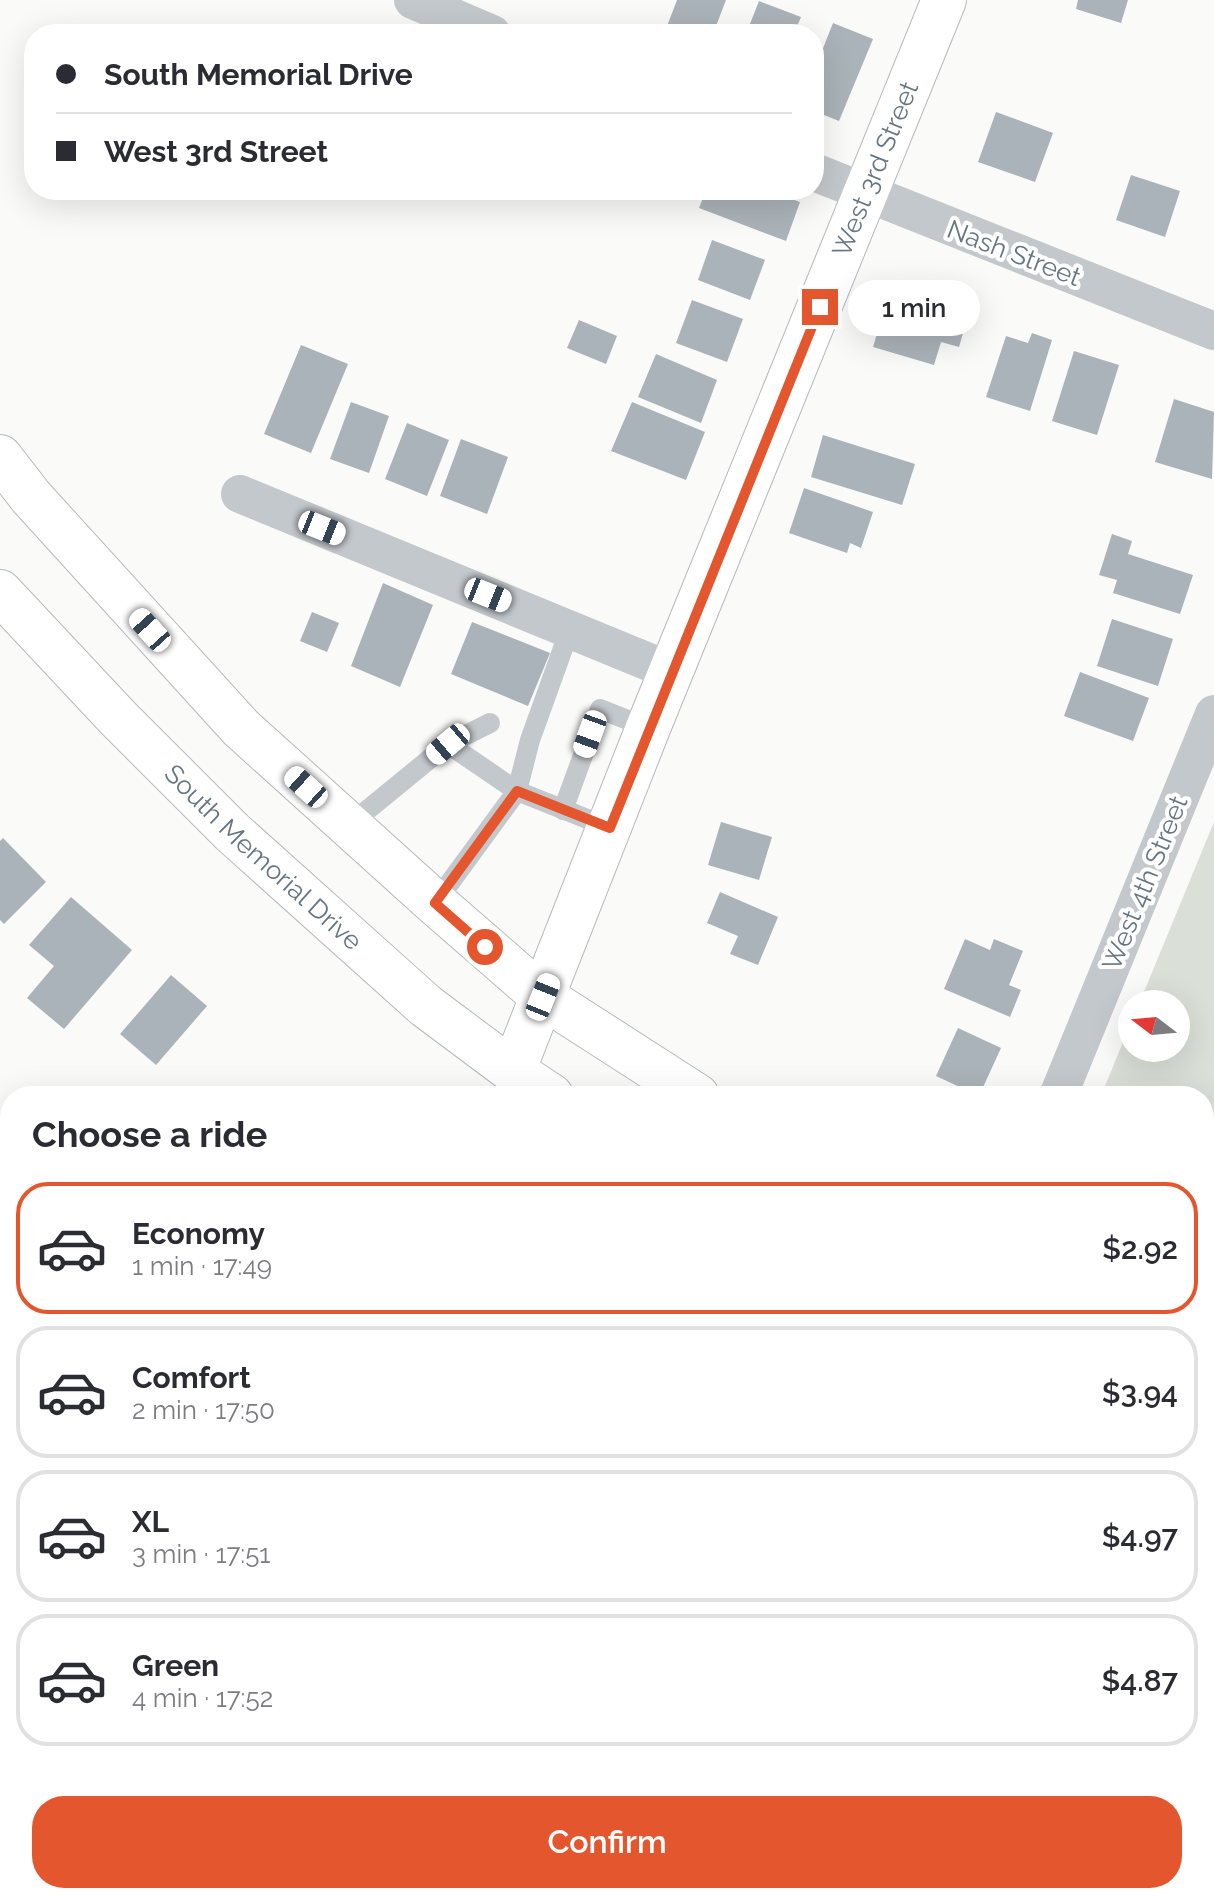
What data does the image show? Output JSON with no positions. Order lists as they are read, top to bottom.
{
  "streets": {
    "main road": ["West 3rd Street", "South Memorial Drive"],
    "street": ["Nash Street", "West 4th Street"]
  },
  "crossings": [
    ["West 3rd Street", "Nash Street"],
    ["West 3rd Street", "South Memorial Drive"]
  ],
  "north": "left",
  "page": {
    "banner": ["South Memorial Drive", "West 3rd Street"],
    "bubble": "1 min",
    "heading": "Choose a ride",
    "list": [
      {
        "name": "Economy",
        "note": "1 min · 17:49",
        "value": "$2.92"
      },
      {
        "name": "Comfort",
        "note": "2 min · 17:50",
        "value": "$3.94"
      },
      {
        "name": "XL",
        "note": "3 min · 17:51",
        "value": "$4.97"
      },
      {
        "name": "Green",
        "note": "4 min · 17:52",
        "value": "$4.87"
      }
    ],
    "buttons": "Confirm"
  }
}
